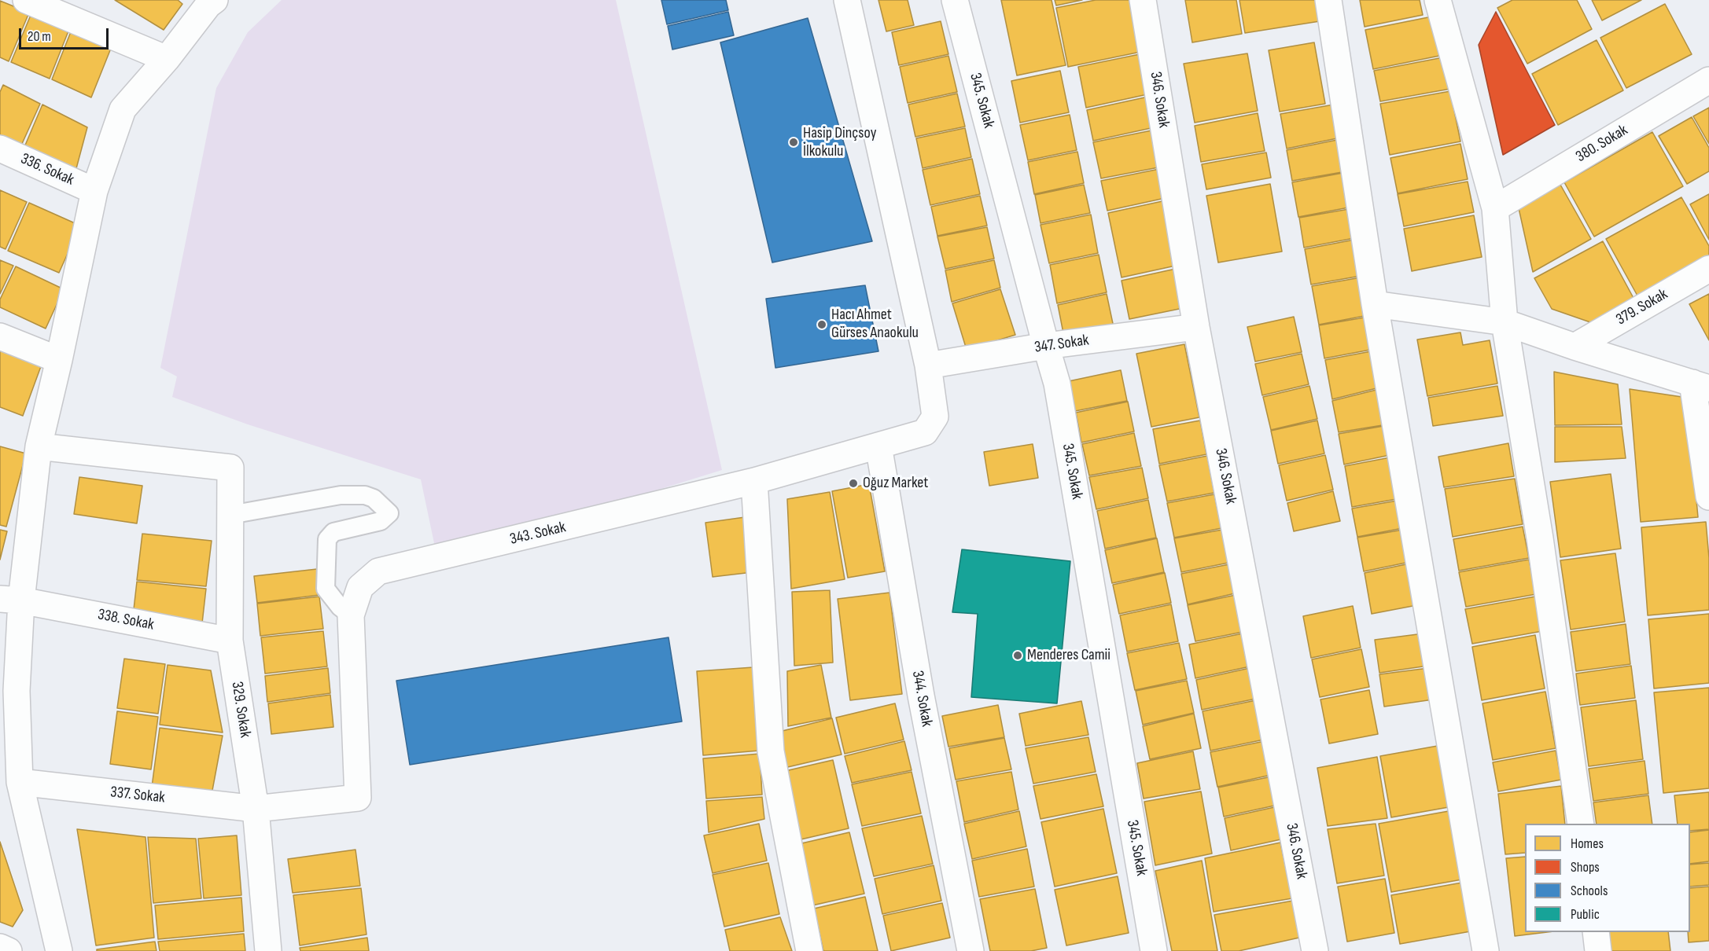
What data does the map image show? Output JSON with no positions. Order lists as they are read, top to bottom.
{
  "streets": {
    "street": [
      "346. Sokak",
      "345. Sokak",
      "380. Sokak",
      "336. Sokak",
      "379. Sokak",
      "347. Sokak",
      "343. Sokak",
      "338. Sokak",
      "344. Sokak",
      "329. Sokak",
      "337. Sokak"
    ]
  },
  "crossings": [
    ["346. Sokak", "347. Sokak"],
    ["345. Sokak", "347. Sokak"],
    ["347. Sokak", "343. Sokak"],
    ["343. Sokak", "344. Sokak"],
    ["343. Sokak", "337. Sokak"],
    ["338. Sokak", "329. Sokak"],
    ["329. Sokak", "337. Sokak"]
  ],
  "places": [
    "Hasip Dinçsoy İlkokulu",
    "Hacı Ahmet Gürses Anaokulu",
    "Oğuz Market",
    "Menderes Camii"
  ],
  "legend": [
    "Homes",
    "Shops",
    "Schools",
    "Public"
  ],
  "scale_bar": "20 m"
}
